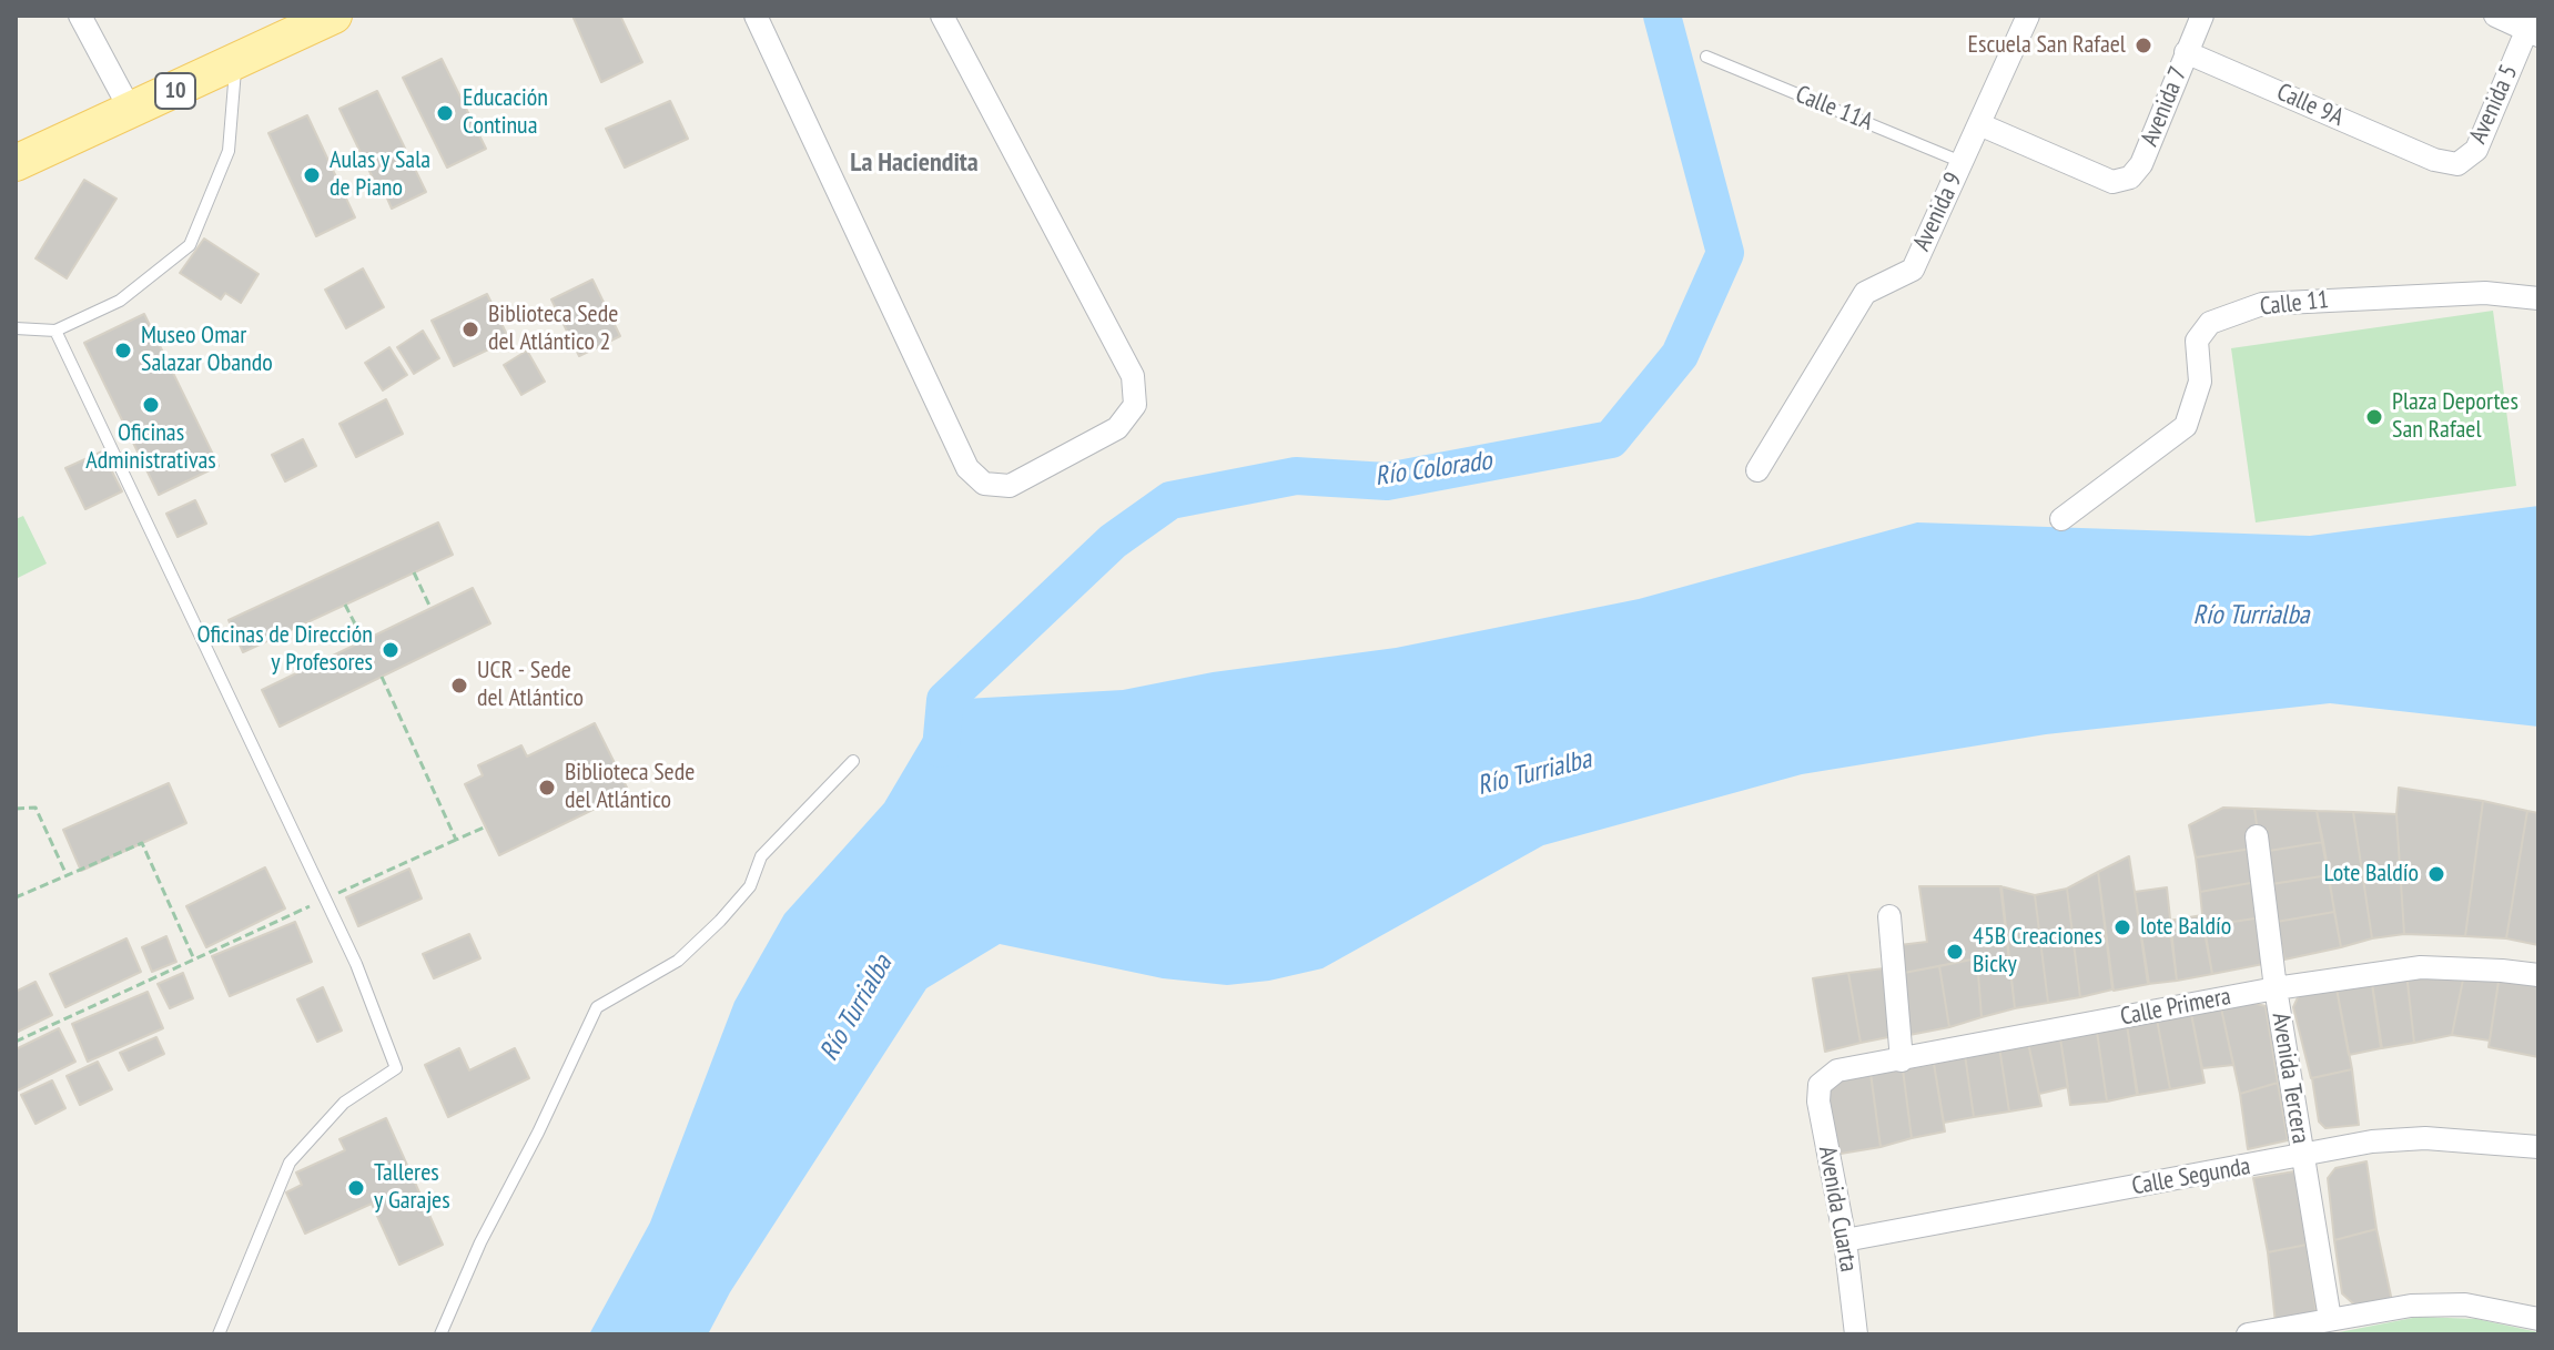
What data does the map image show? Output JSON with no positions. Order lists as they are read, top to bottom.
{
  "streets": {
    "main road": ["10"],
    "street": [
      "Avenida 5",
      "Calle 9A",
      "Avenida 7",
      "Avenida 9",
      "Calle 11",
      "Calle Primera",
      "Avenida Tercera",
      "Calle Segunda",
      "Avenida Cuarta"
    ],
    "lane": ["Calle 11A"]
  },
  "crossings": [
    ["Avenida 5", "Calle 9A"],
    ["Calle 9A", "Avenida 7"],
    ["Avenida 7", "Avenida 9"],
    ["Calle 11A", "Avenida 9"],
    ["Calle Primera", "Avenida Tercera"],
    ["Calle Primera", "Avenida Cuarta"],
    ["Avenida Tercera", "Calle Segunda"],
    ["Calle Segunda", "Avenida Cuarta"]
  ],
  "districts": ["La Haciendita"],
  "water": ["Río Colorado", "Río Turrialba"],
  "places": [
    "Escuela San Rafael",
    "Educación Continua",
    "Aulas y Sala de Piano",
    "Biblioteca Sede del Atlántico 2",
    "Museo Omar Salazar Obando",
    "Oficinas Administrativas",
    "Plaza Deportes San Rafael",
    "Oficinas de Dirección y Profesores",
    "UCR - Sede del Atlántico",
    "Biblioteca Sede del Atlántico",
    "Lote Baldío",
    "lote Baldío",
    "45B Creaciones Bicky",
    "Talleres y Garajes"
  ]
}
